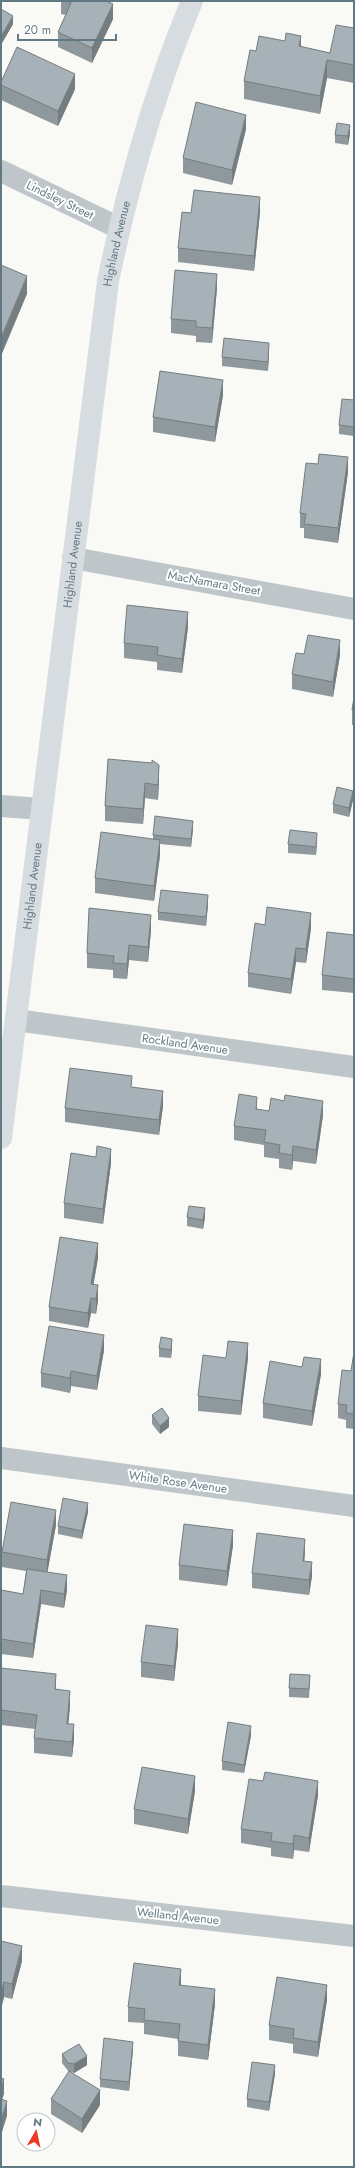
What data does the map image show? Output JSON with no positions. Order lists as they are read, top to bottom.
{
  "streets": {
    "main road": ["Highland Avenue"],
    "street": [
      "Lindsley Street",
      "MacNamara Street",
      "Rockland Avenue",
      "White Rose Avenue",
      "Welland Avenue"
    ]
  },
  "crossings": [
    ["Lindsley Street", "Highland Avenue"],
    ["Highland Avenue", "MacNamara Street"],
    ["Highland Avenue", "Rockland Avenue"]
  ],
  "scale_bar": "20 m",
  "north": "top"
}
